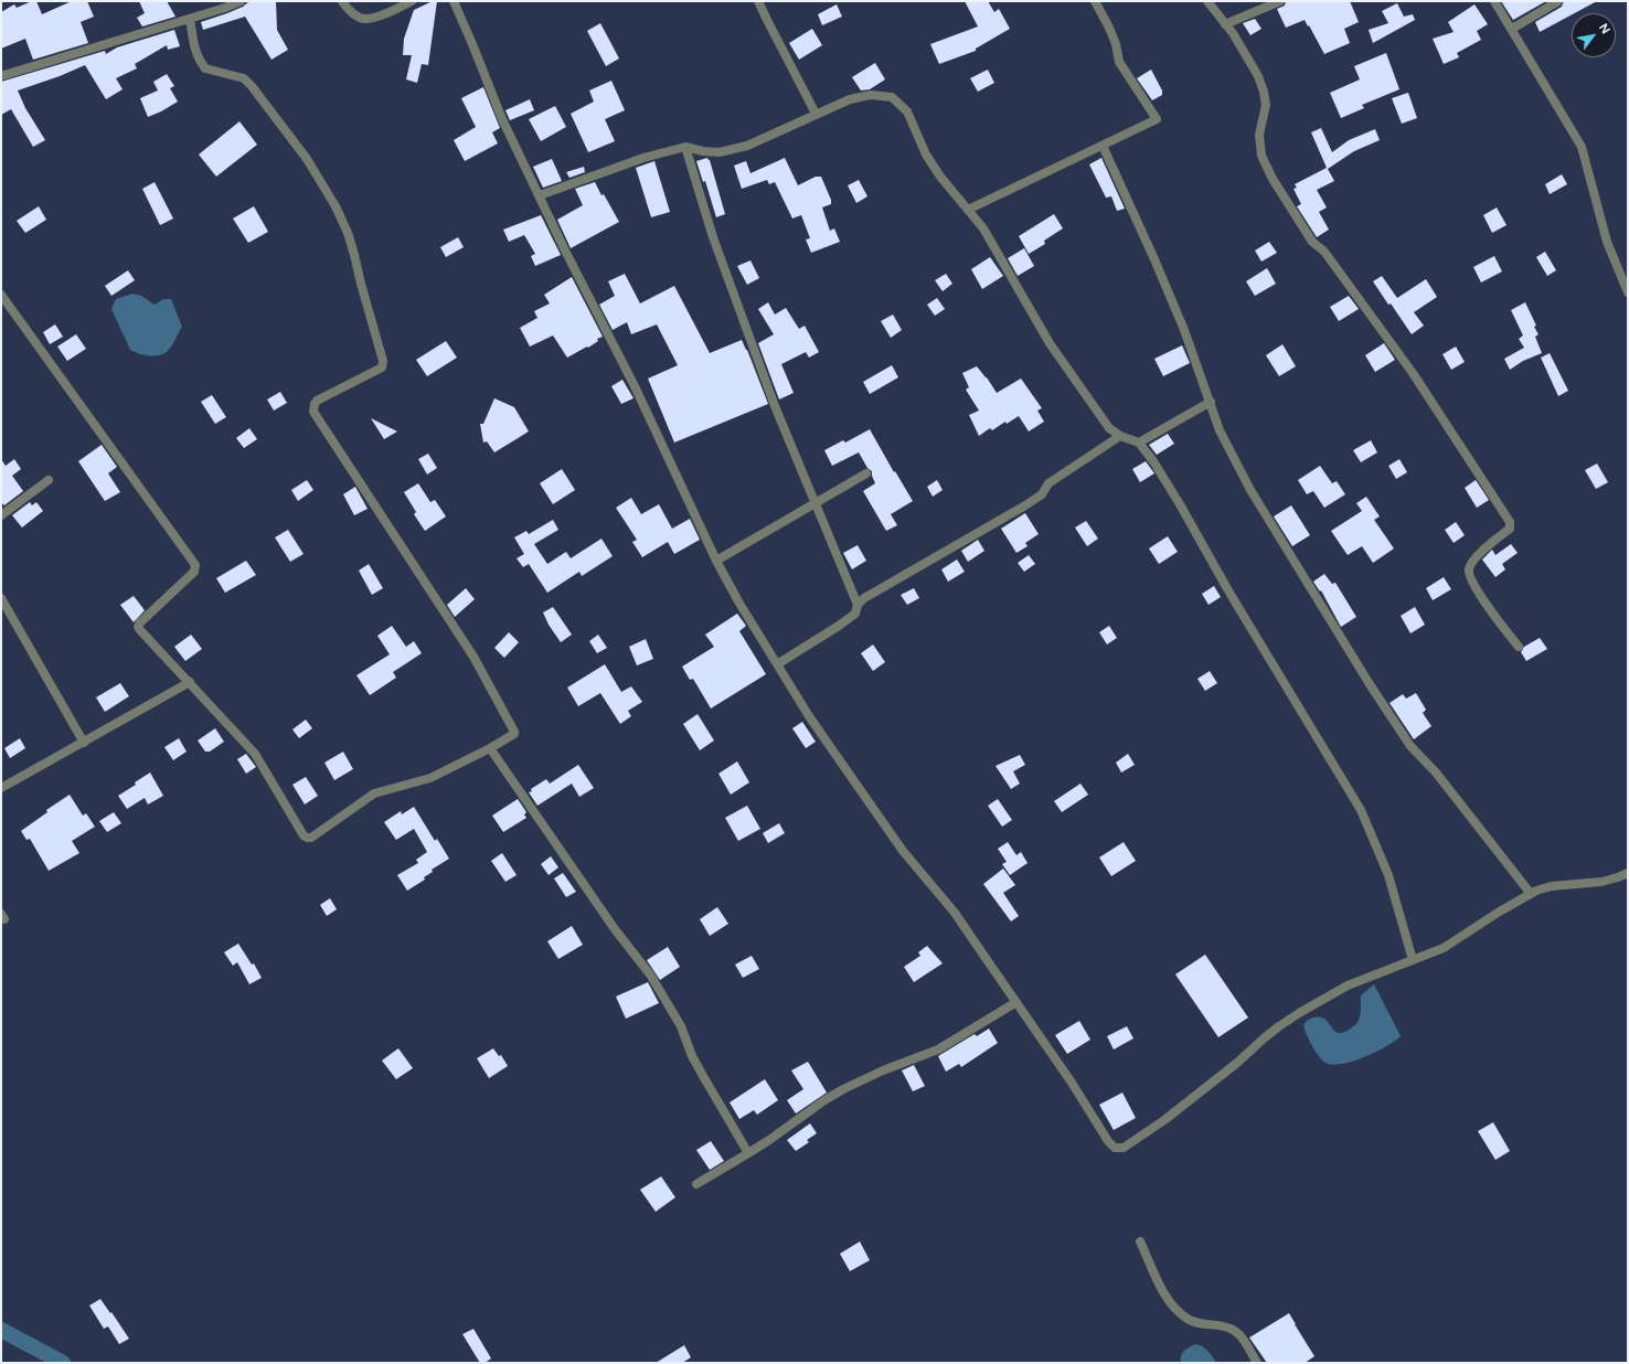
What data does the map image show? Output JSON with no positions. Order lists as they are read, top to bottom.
{
  "north": "top right"
}
